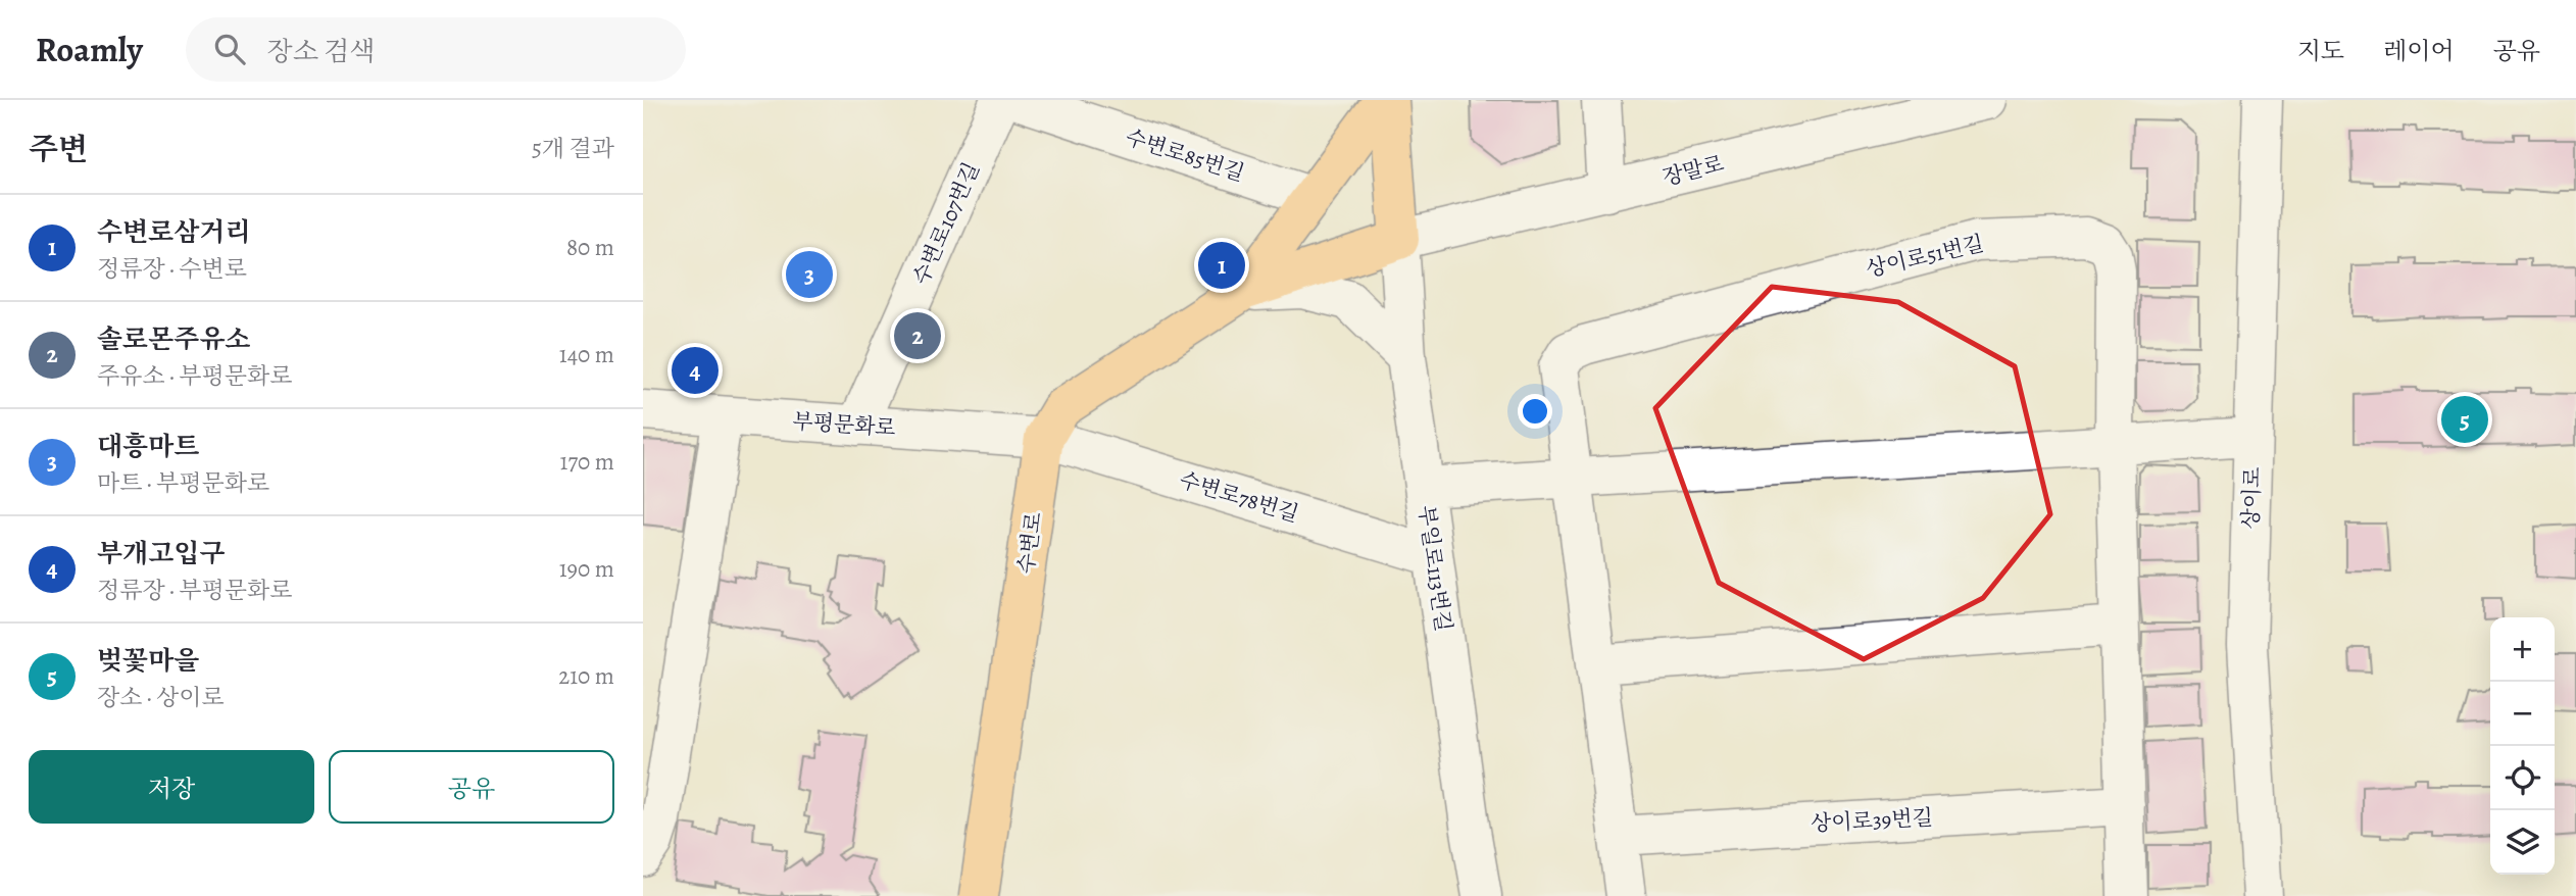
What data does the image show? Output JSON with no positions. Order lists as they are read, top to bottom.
{
  "streets": {
    "main road": ["수변로"],
    "street": [
      "수변로85번길",
      "장말로",
      "수변로107번길",
      "상이로51번길",
      "부평문화로",
      "수변로78번길",
      "상이로",
      "부일로113번길",
      "상이로39번길"
    ]
  },
  "crossings": [
    ["수변로85번길", "수변로"],
    ["장말로", "수변로"],
    ["장말로", "부일로113번길"],
    ["수변로107번길", "부평문화로"],
    ["부평문화로", "수변로78번길"],
    ["부평문화로", "수변로"],
    ["수변로78번길", "수변로"],
    ["수변로78번길", "부일로113번길"],
    ["수변로", "부일로113번길"]
  ],
  "page": {
    "header": "Roamly",
    "search": "장소 검색",
    "nav": ["지도", "레이어", "공유"],
    "heading": ["주변", "5개 결과"],
    "list": [
      {
        "mark": "1",
        "name": "수변로삼거리",
        "note": "정류장 · 수변로",
        "value": "80 m"
      },
      {
        "mark": "2",
        "name": "솔로몬주유소",
        "note": "주유소 · 부평문화로",
        "value": "140 m"
      },
      {
        "mark": "3",
        "name": "대흥마트",
        "note": "마트 · 부평문화로",
        "value": "170 m"
      },
      {
        "mark": "4",
        "name": "부개고입구",
        "note": "정류장 · 부평문화로",
        "value": "190 m"
      },
      {
        "mark": "5",
        "name": "벚꽃마을",
        "note": "장소 · 상이로",
        "value": "210 m"
      }
    ],
    "pins": [
      "1",
      "3",
      "2",
      "4",
      "5"
    ],
    "map_buttons": ["+", "−"],
    "buttons": ["저장", "공유"]
  }
}
